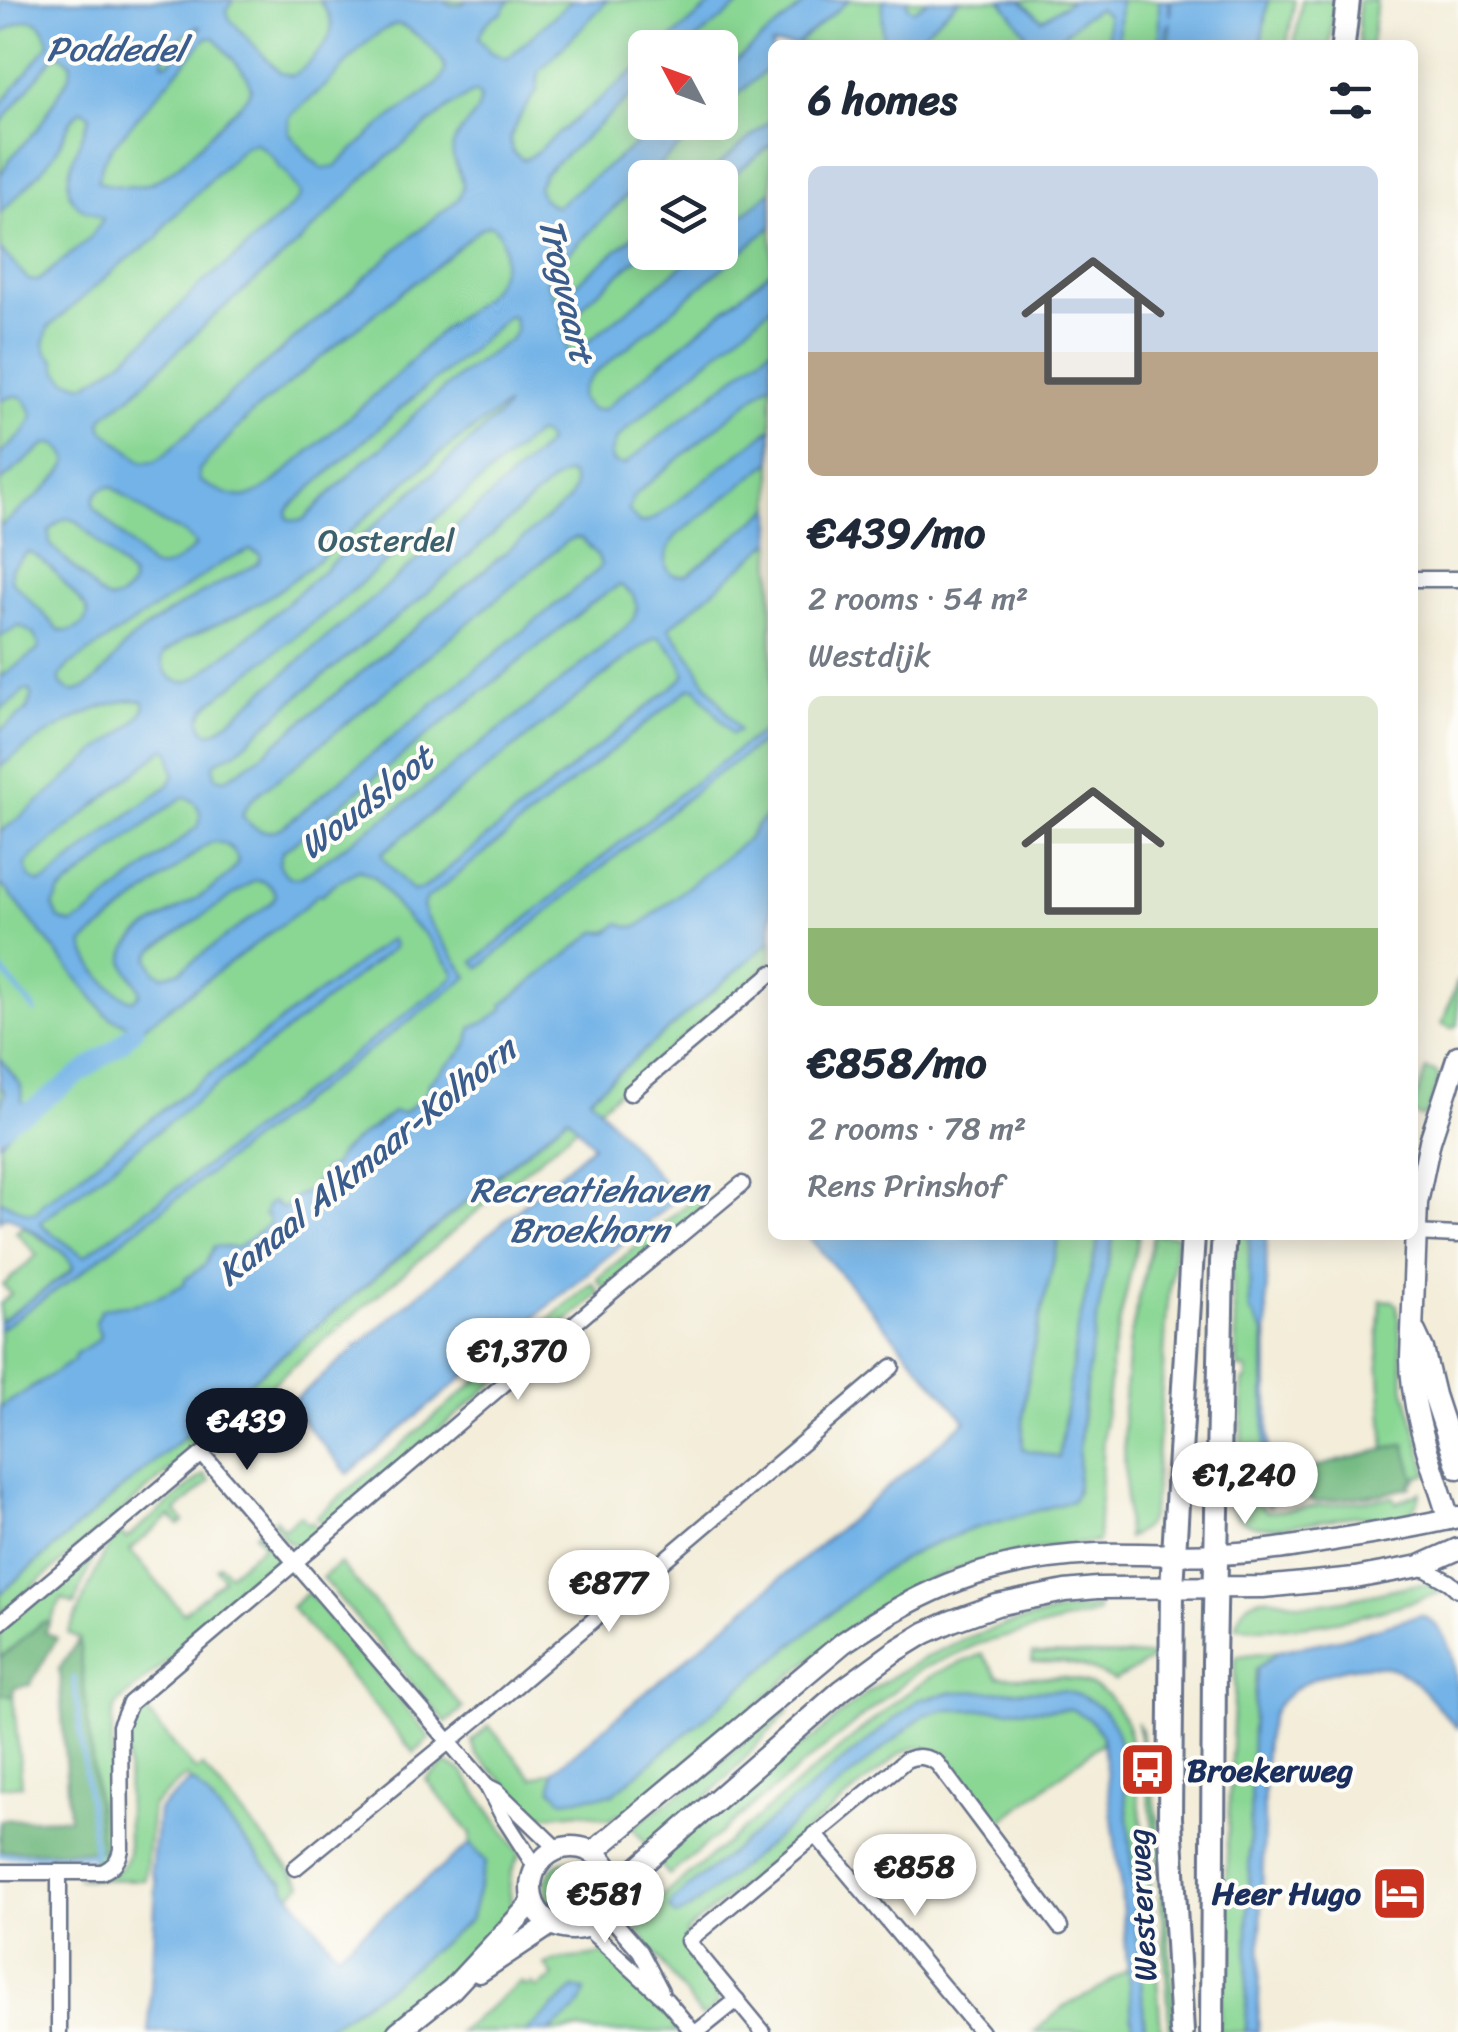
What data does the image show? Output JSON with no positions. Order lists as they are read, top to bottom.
{
  "streets": {
    "main road": ["Westerweg"]
  },
  "water": [
    "Poddedel",
    "Trogvaart",
    "Woudsloot",
    "Kanaal Alkmaar-Kolhorn",
    "Recreatiehaven Broekhorn"
  ],
  "parks": ["Oosterdel"],
  "places": {
    "bus stop": ["Broekerweg"],
    "hotel": ["Heer Hugo"]
  },
  "north": "top left",
  "page": {
    "heading": "6 homes",
    "list": [
      {
        "name": "€439/mo",
        "note": "2 rooms · 54 m² · Westdijk"
      },
      {
        "name": "€858/mo",
        "note": "2 rooms · 78 m² · Rens Prinshof"
      }
    ],
    "price": [
      "€1,370",
      "€439",
      "€1,240",
      "€877",
      "€858",
      "€581"
    ]
  }
}
